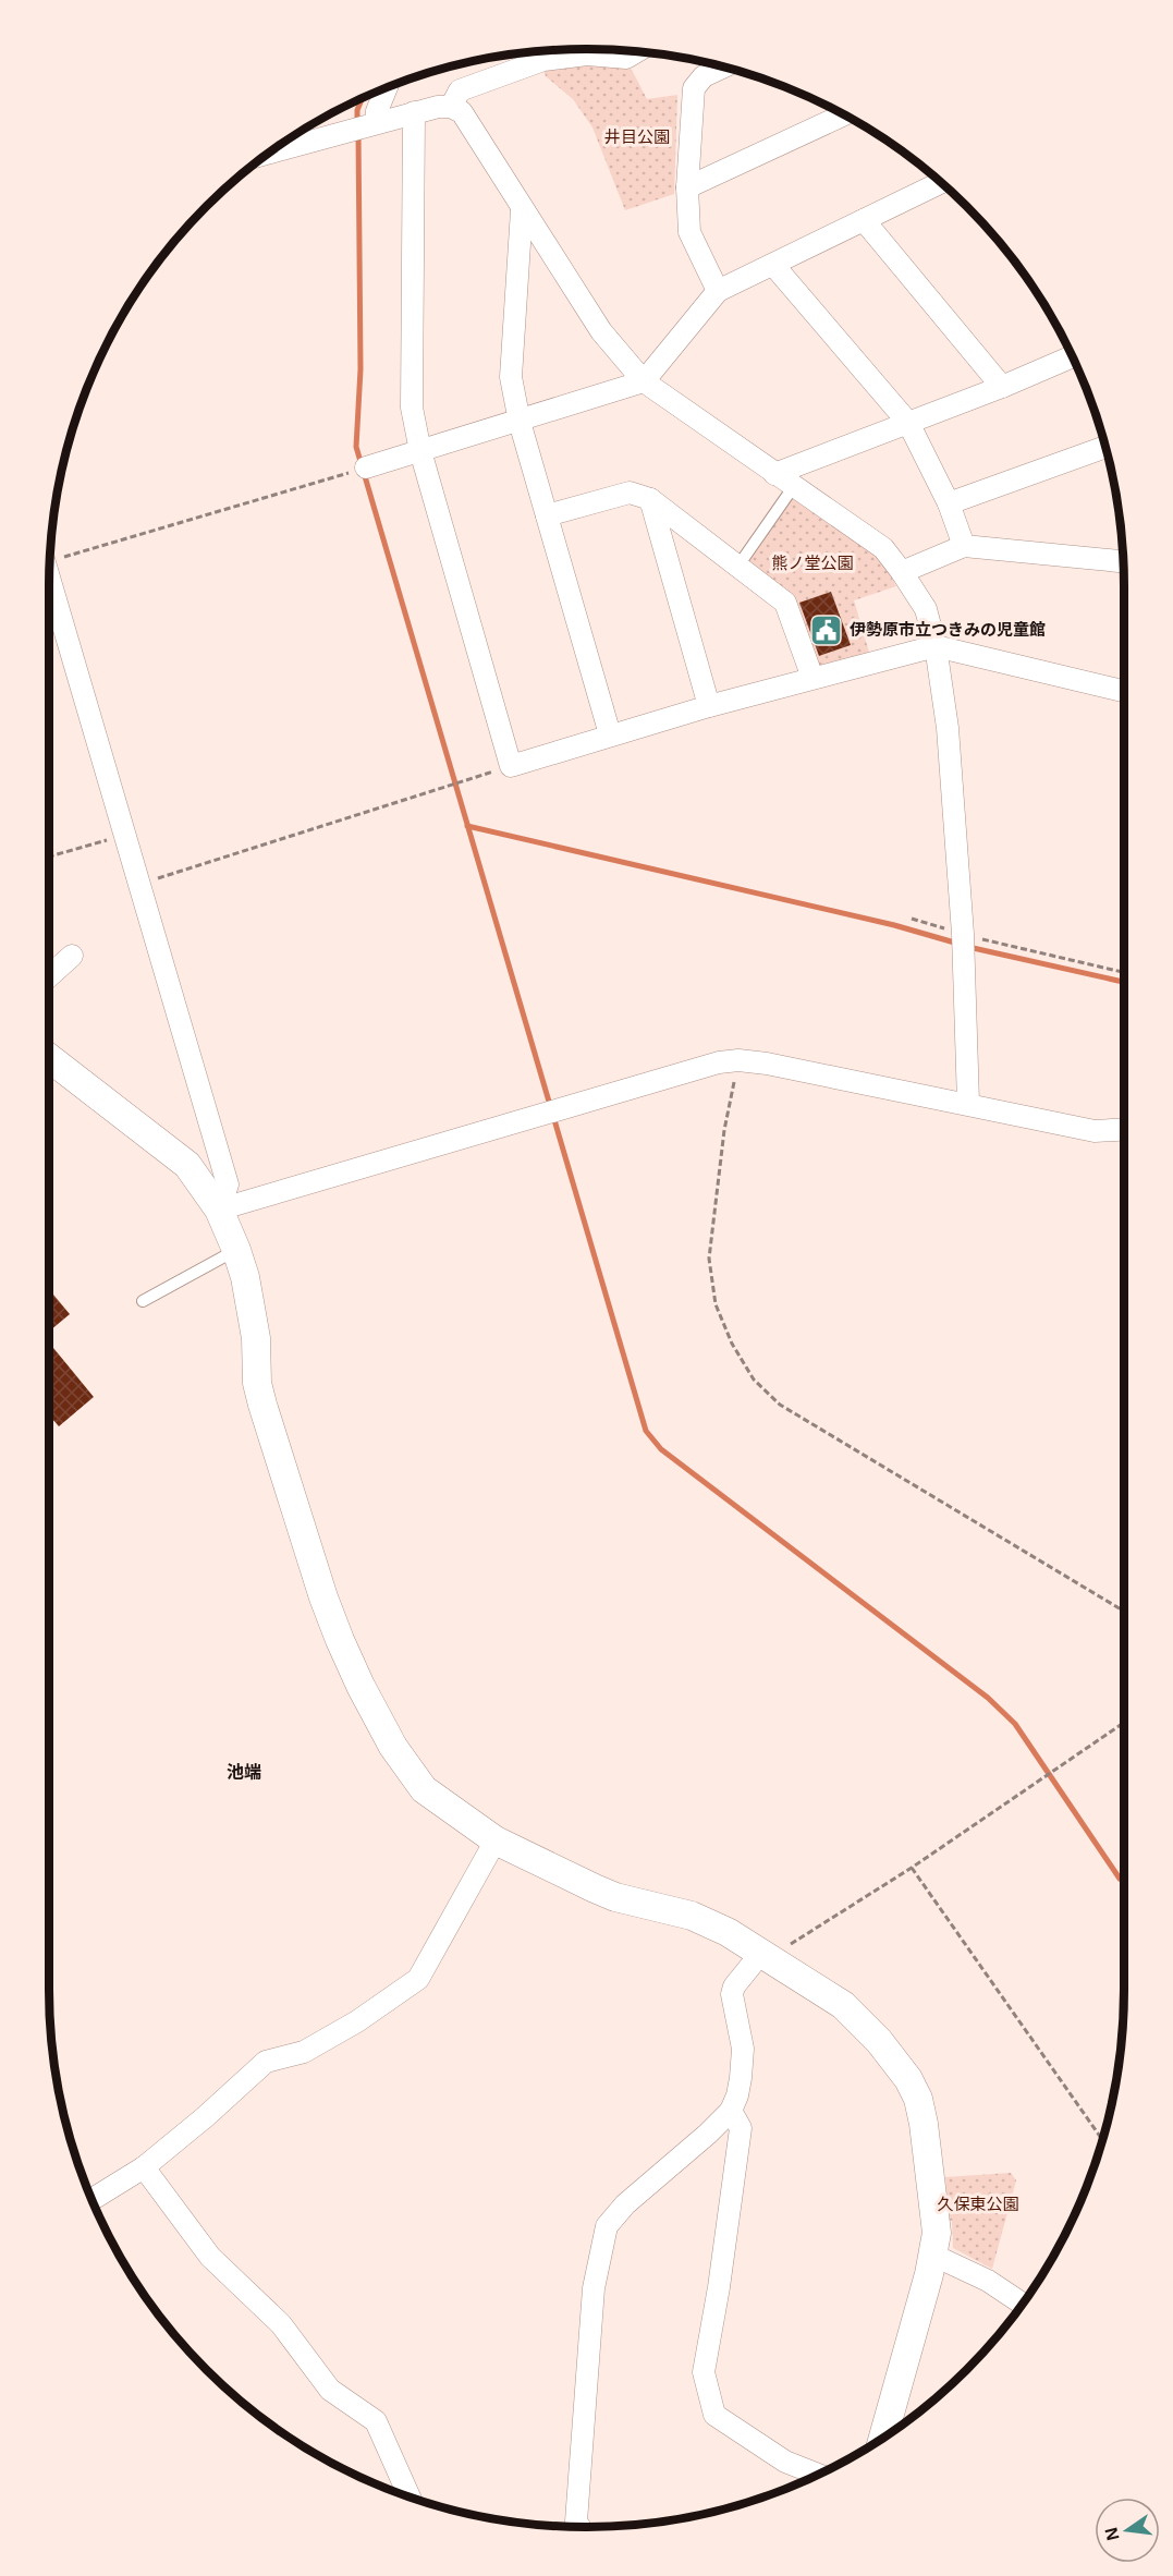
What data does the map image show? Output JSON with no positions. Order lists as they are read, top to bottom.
{
  "districts": ["池端"],
  "parks": ["井目公園", "熊ノ堂公園", "久保東公園"],
  "places": {
    "public building": ["伊勢原市立つきみの児童館"]
  },
  "north": "left"
}
